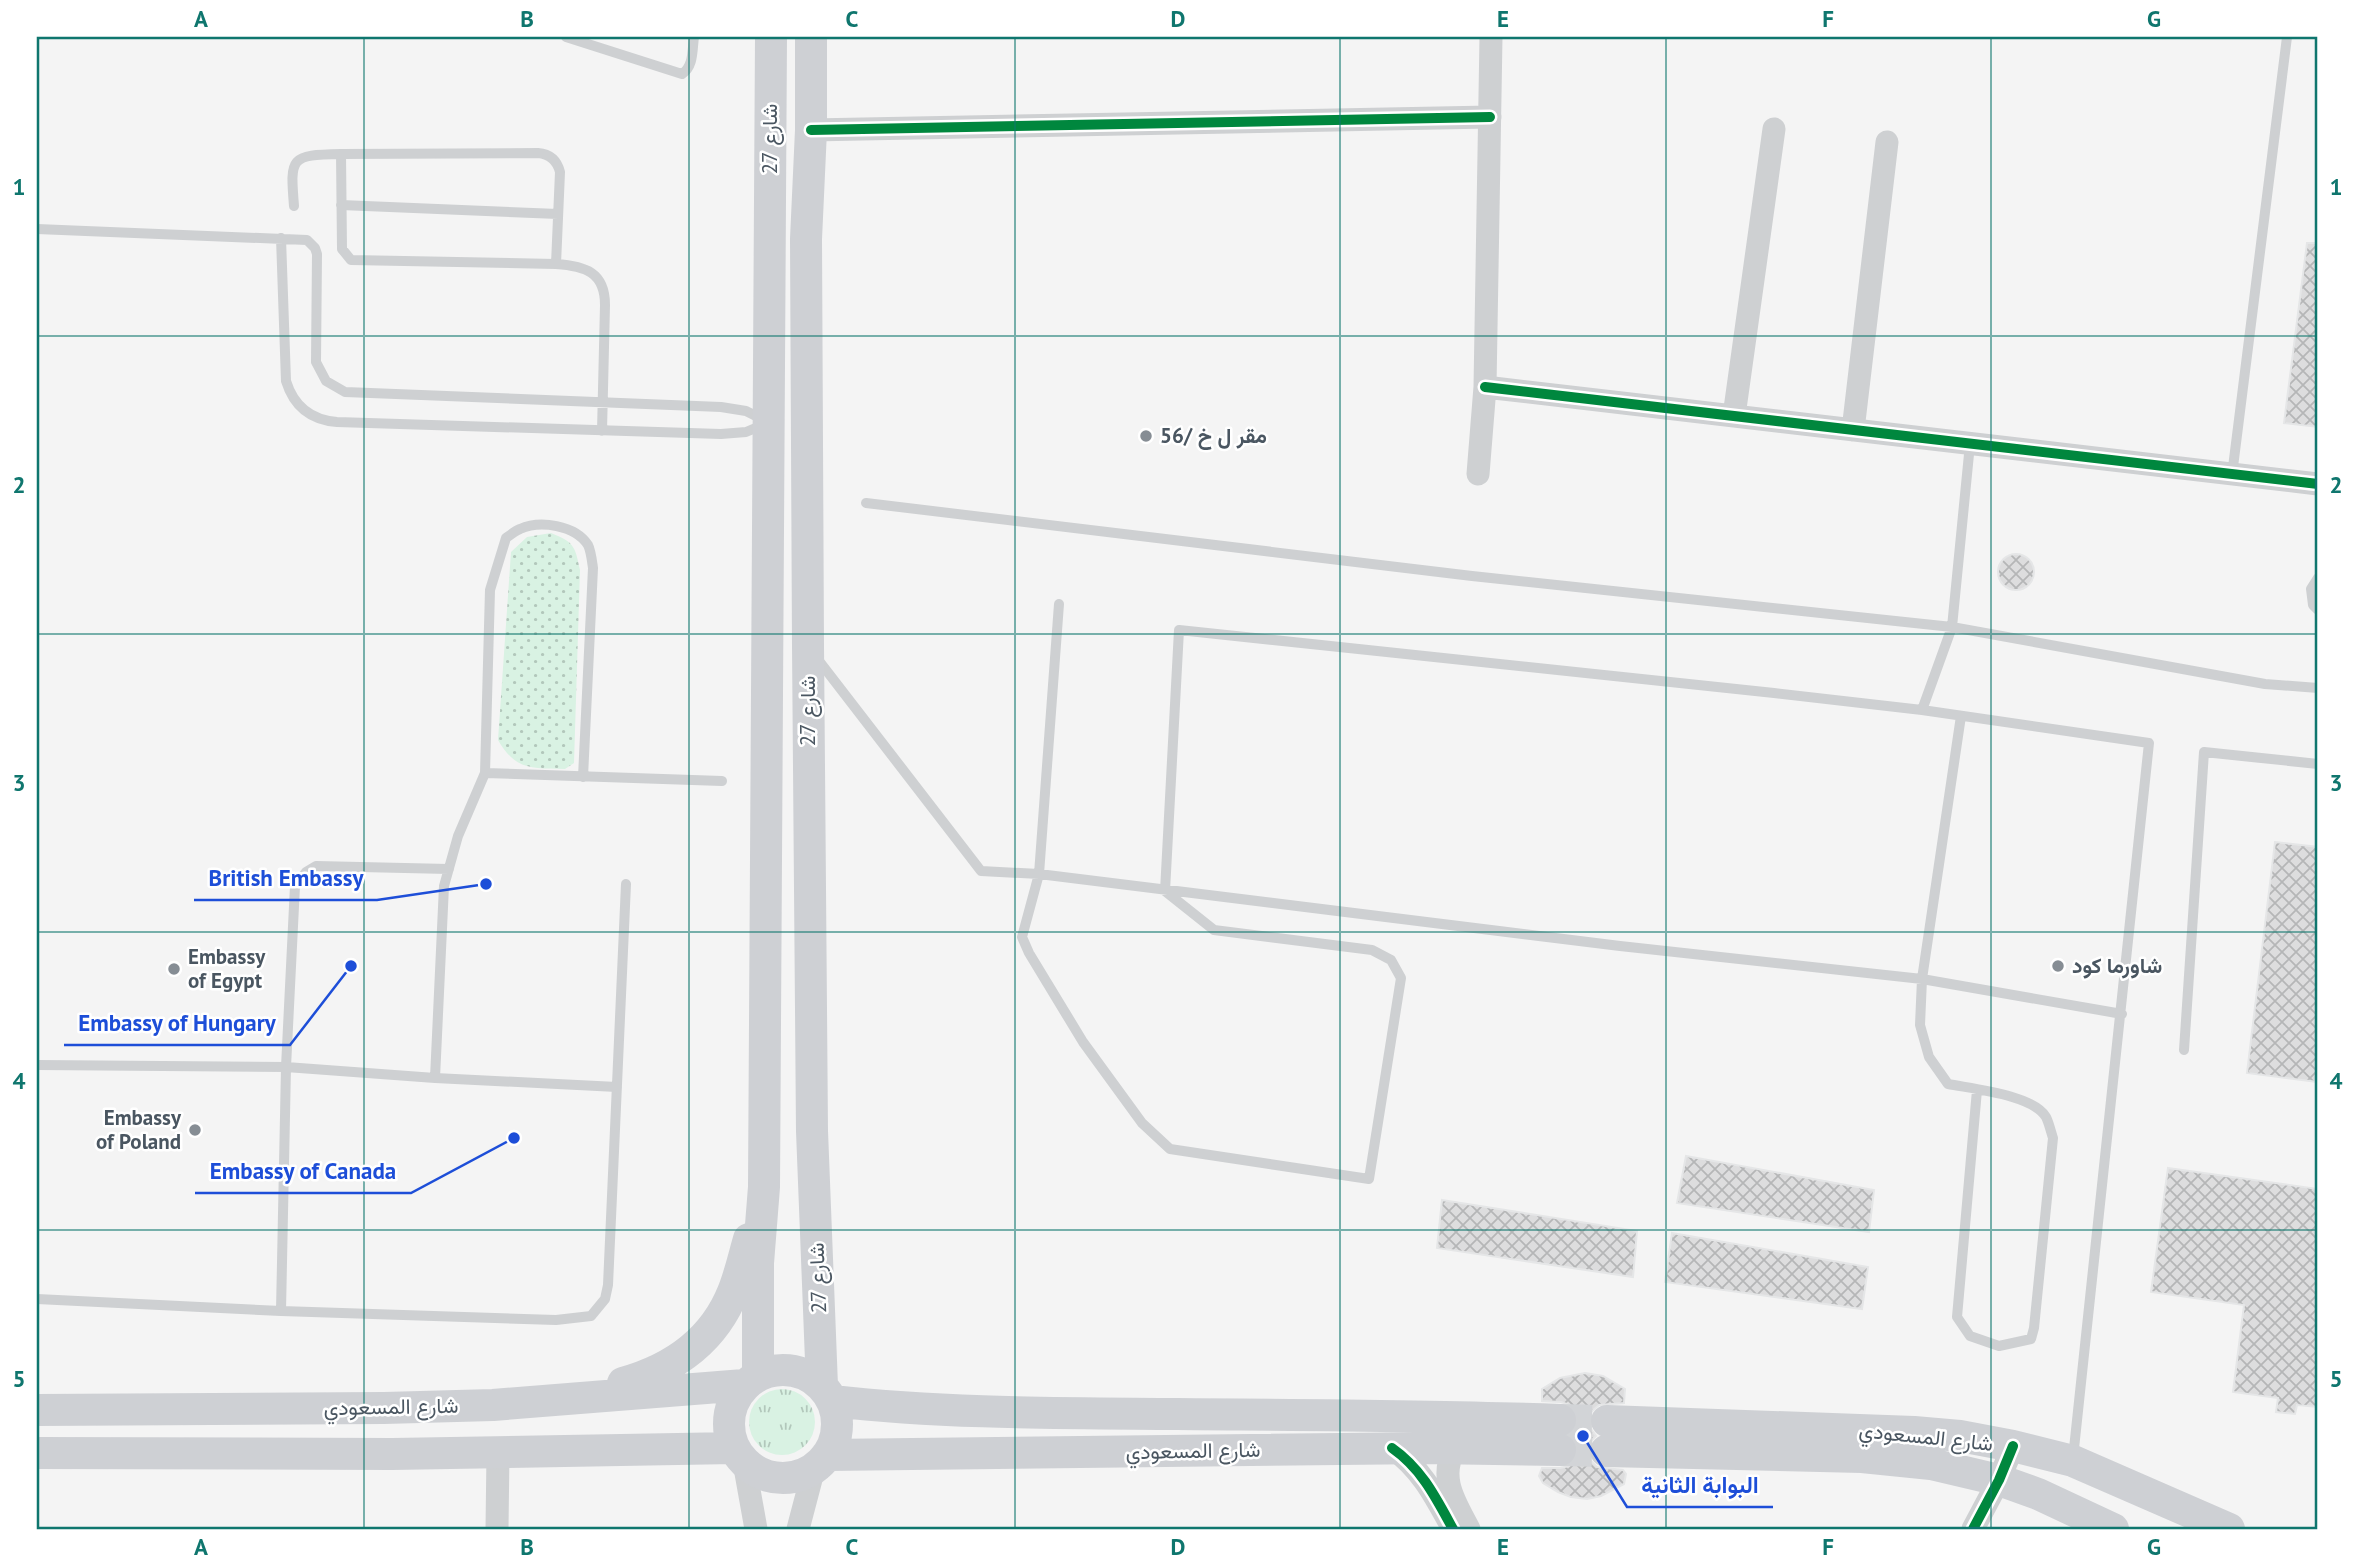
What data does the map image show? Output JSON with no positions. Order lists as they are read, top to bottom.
{
  "streets": {
    "main road": ["شارع 27", "شارع المسعودي"]
  },
  "crossings": [
    ["شارع 27", "شارع المسعودي"]
  ],
  "places": [
    "مقر ل خ /56",
    "British Embassy",
    "Embassy of Hungary",
    "شاورما كود",
    "Embassy of Egypt",
    "Embassy of Poland",
    "Embassy of Canada",
    "البوابة الثانية"
  ],
  "grid": {
    "columns": [
      "A",
      "B",
      "C",
      "D",
      "E",
      "F",
      "G"
    ],
    "rows": [
      "1",
      "2",
      "3",
      "4",
      "5"
    ]
  }
}
